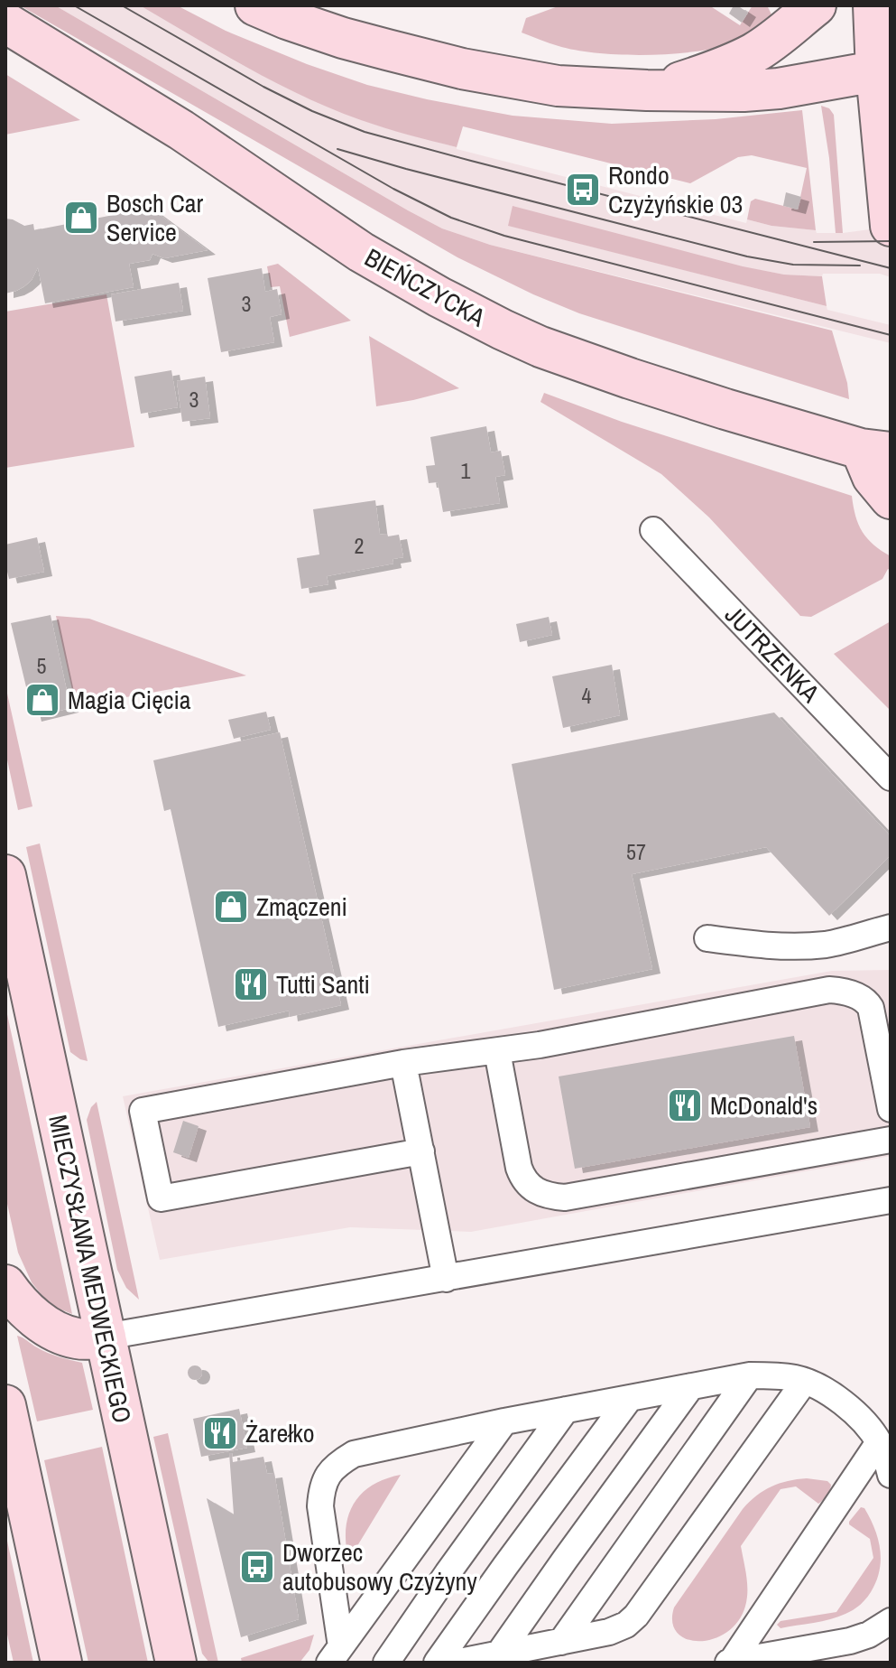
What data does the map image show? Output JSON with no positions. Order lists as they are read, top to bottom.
{
  "streets": {
    "main road": ["BIEŃCZYCKA", "MIECZYSŁAWA MEDWECKIEGO"],
    "lane": ["JUTRZENKA"]
  },
  "places": {
    "bus stop": ["Rondo Czyżyńskie 03", "Dworzec autobusowy Czyżyny"],
    "shop": ["Bosch Car Service", "Magia Cięcia", "Zmączeni"],
    "restaurant": ["Tutti Santi", "McDonald's", "Żarełko"]
  },
  "house_numbers": [
    "3",
    "3",
    "1",
    "2",
    "5",
    "4",
    "57"
  ]
}
